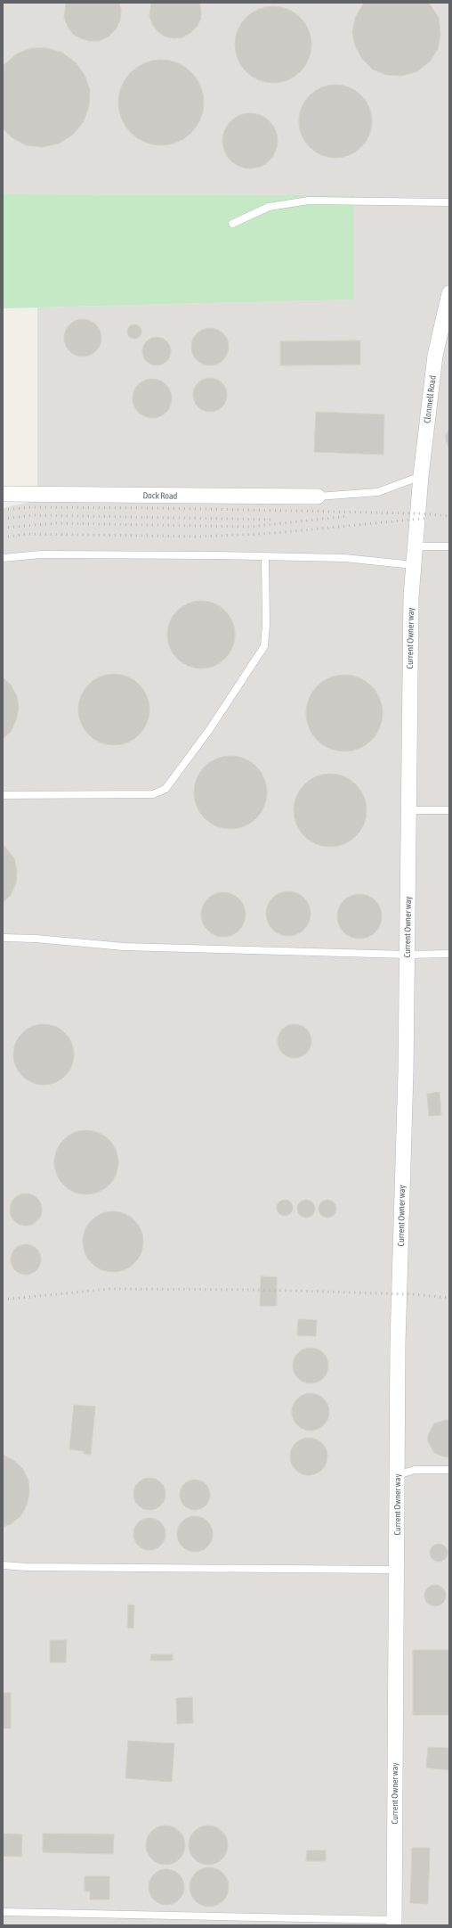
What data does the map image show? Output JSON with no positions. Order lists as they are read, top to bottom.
{
  "streets": {
    "street": ["Clonmell Road", "Dock Road", "Current Owner way"]
  },
  "crossings": [
    ["Clonmell Road", "Current Owner way"]
  ]
}
